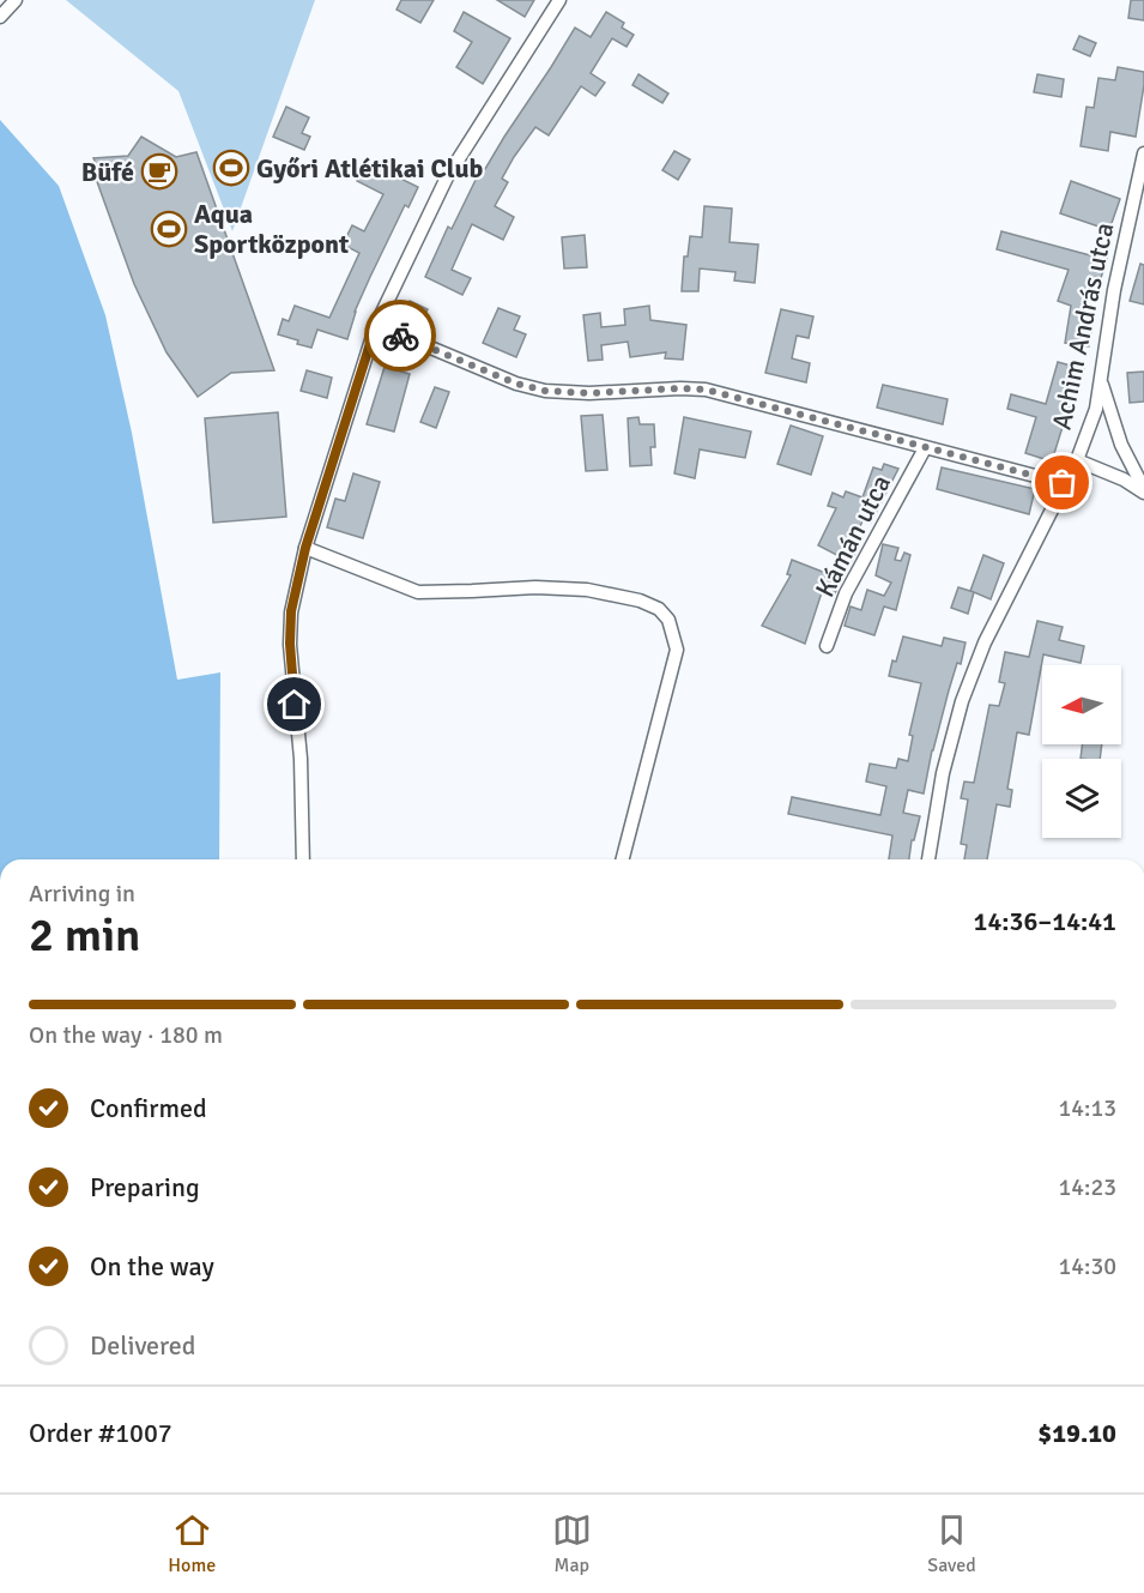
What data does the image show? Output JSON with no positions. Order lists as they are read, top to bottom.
{
  "streets": {
    "street": ["Achim András utca", "Kámán utca"]
  },
  "crossings": [
    ["Achim András utca", "Kámán utca"]
  ],
  "places": {
    "sports": ["Győri Atlétikai Club", "Aqua Sportközpont"],
    "cafe": ["Büfé"]
  },
  "north": "left",
  "page": {
    "heading": ["2 min", "Arriving in", "14:36–14:41"],
    "panel": ["Order #1007", "$19.10"],
    "bar": "On the way · 180 m",
    "list": [
      ["Confirmed", "14:13"],
      ["Preparing", "14:23"],
      ["On the way", "14:30"],
      "Delivered"
    ],
    "tabs": ["Home", "Map", "Saved"]
  }
}
